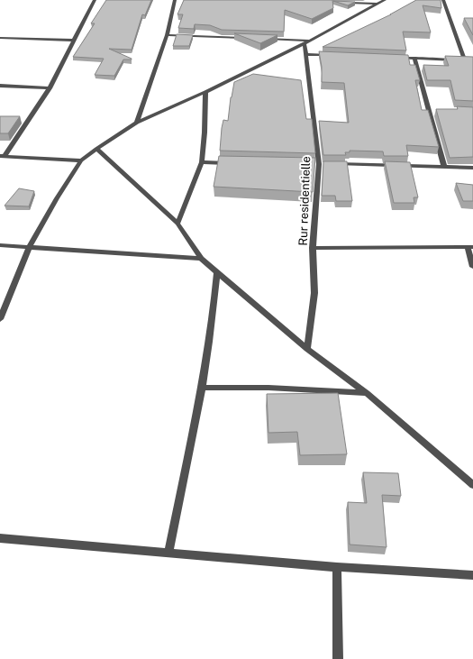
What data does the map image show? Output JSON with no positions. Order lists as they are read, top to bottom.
{
  "streets": {
    "street": ["Rur residentielle"]
  }
}
